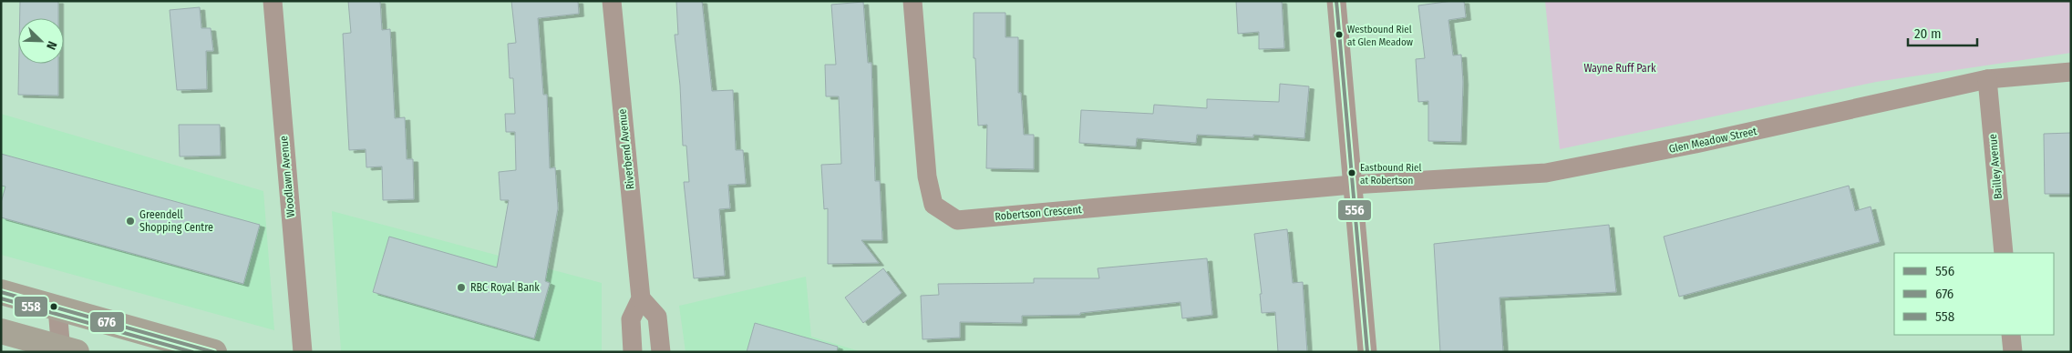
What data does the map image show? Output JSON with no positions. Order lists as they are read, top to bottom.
{
  "streets": {
    "street": [
      "Glen Meadow Street",
      "Riverbend Avenue",
      "Bailley Avenue",
      "Woodlawn Avenue",
      "Robertson Crescent"
    ]
  },
  "crossings": [
    ["Glen Meadow Street", "Bailley Avenue"],
    ["Glen Meadow Street", "Robertson Crescent"]
  ],
  "parks": ["Wayne Ruff Park"],
  "places": [
    "Westbound Riel at Glen Meadow",
    "Eastbound Riel at Robertson",
    "Greendell Shopping Centre",
    "RBC Royal Bank"
  ],
  "lines": ["transit line 556", "transit line 676", "transit line 558"],
  "legend": ["556", "676", "558"],
  "scale_bar": "20 m",
  "north": "bottom right"
}
